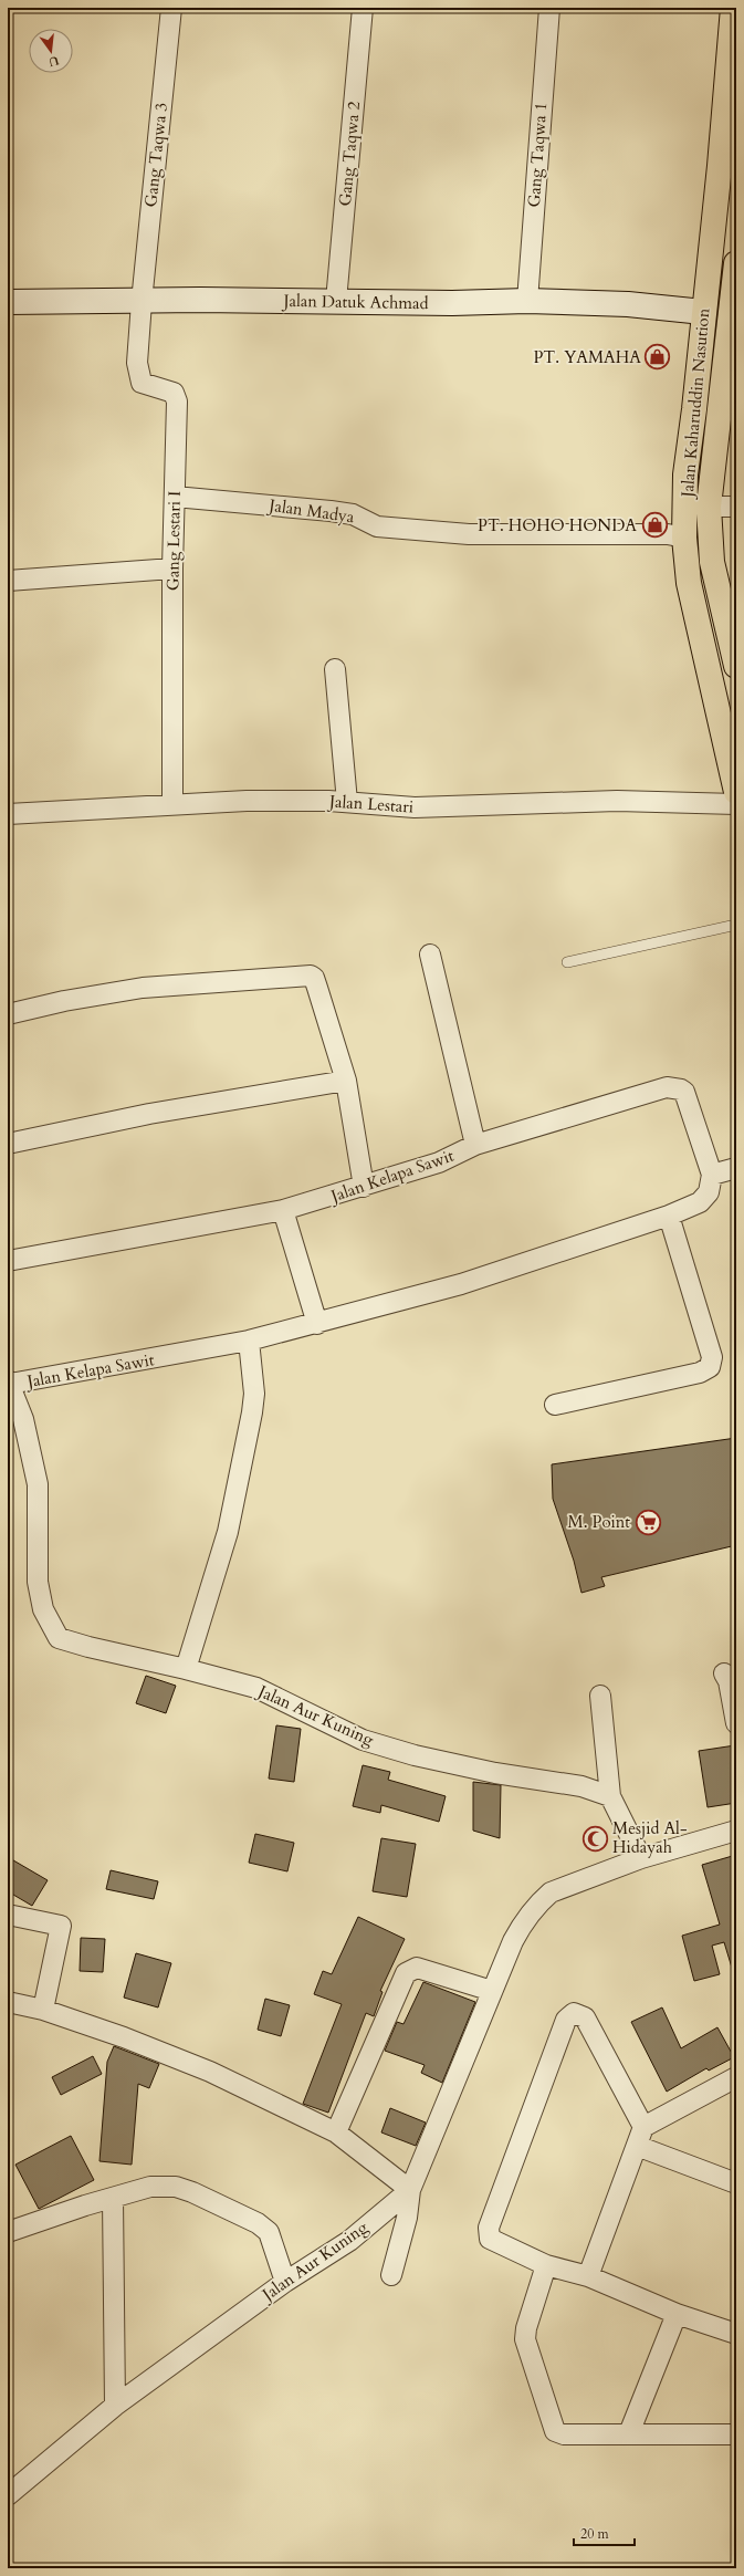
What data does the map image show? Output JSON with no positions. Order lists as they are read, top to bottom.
{
  "streets": {
    "highway": ["Jalan Kaharuddin Nasution"],
    "street": [
      "Gang Taqwa 2",
      "Gang Taqwa 3",
      "Gang Taqwa 1",
      "Jalan Datuk Achmad",
      "Jalan Madya",
      "Gang Lestari I",
      "Jalan Lestari",
      "Jalan Kelapa Sawit",
      "Jalan Aur Kuning"
    ]
  },
  "crossings": [
    ["Gang Taqwa 2", "Jalan Datuk Achmad"],
    ["Gang Taqwa 3", "Jalan Datuk Achmad"],
    ["Gang Taqwa 3", "Gang Lestari I"],
    ["Gang Taqwa 1", "Jalan Datuk Achmad"],
    ["Jalan Datuk Achmad", "Jalan Kaharuddin Nasution"],
    ["Jalan Datuk Achmad", "Gang Lestari I"],
    ["Jalan Kaharuddin Nasution", "Jalan Madya"],
    ["Jalan Madya", "Gang Lestari I"],
    ["Gang Lestari I", "Jalan Lestari"],
    ["Jalan Kelapa Sawit", "Jalan Aur Kuning"]
  ],
  "places": {
    "shop": ["PT. YAMAHA", "PT. HOHO HONDA"],
    "supermarket": ["M. Point"],
    "mosque": ["Mesjid Al- Hidayah"]
  },
  "scale_bar": "20 m",
  "north": "bottom"
}
